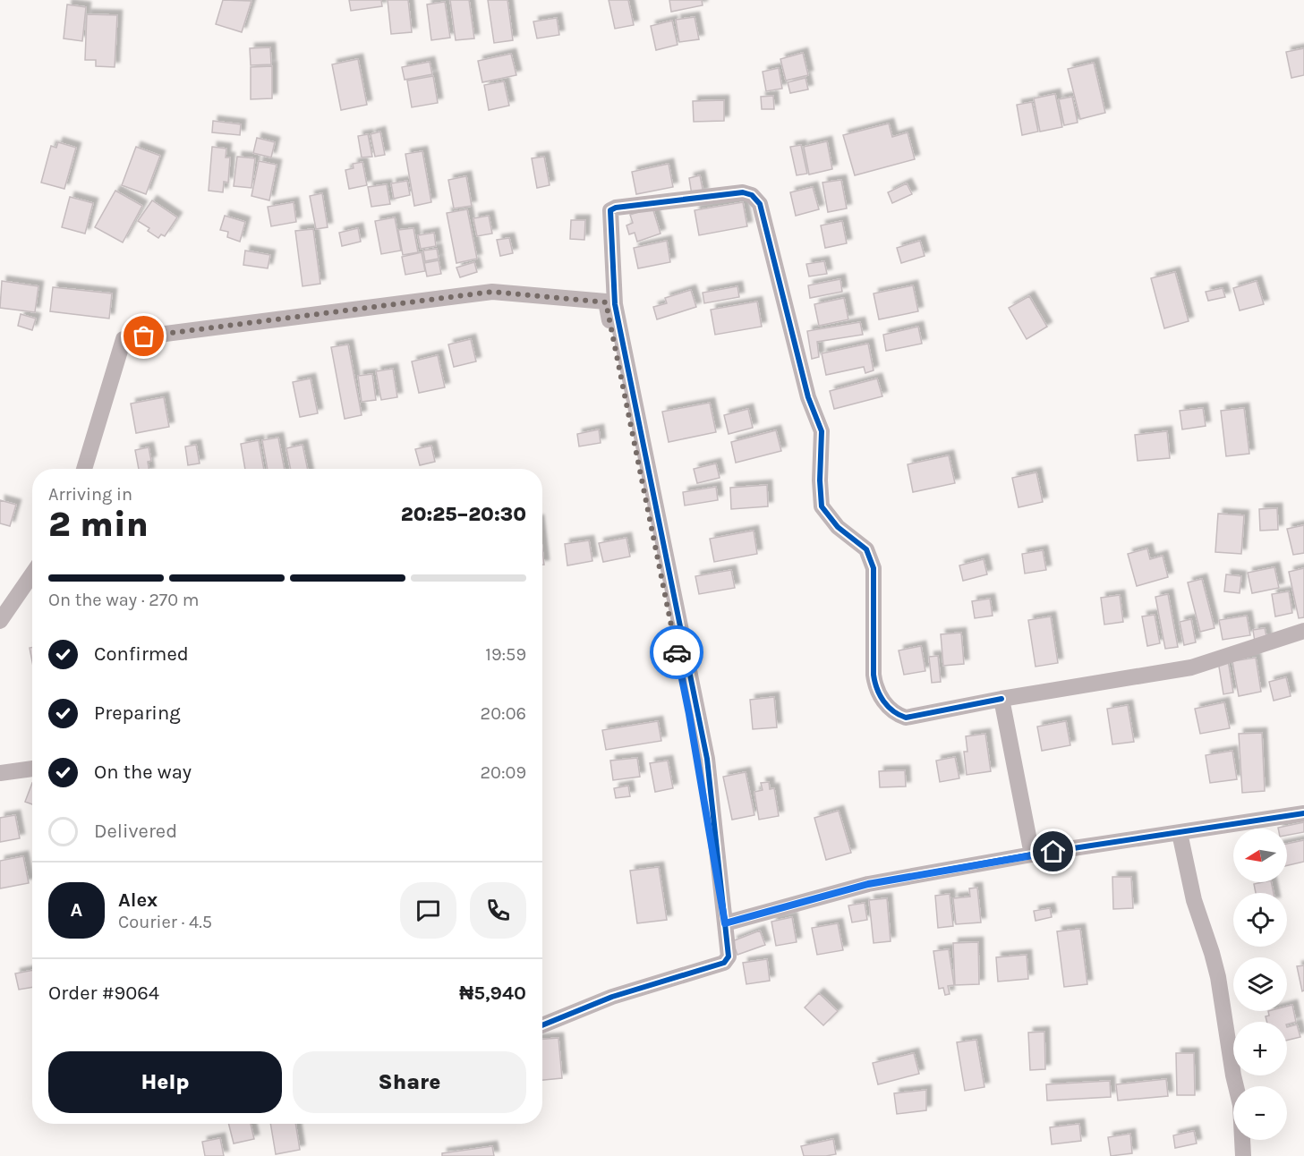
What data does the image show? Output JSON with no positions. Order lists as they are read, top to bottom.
{
  "north": "left",
  "page": {
    "heading": ["2 min", "Arriving in", "20:25–20:30"],
    "panel": [
      "Alex",
      "Courier · 4.5",
      "Order #9064",
      "₦5,940"
    ],
    "bar": "On the way · 270 m",
    "list": [
      ["Confirmed", "19:59"],
      ["Preparing", "20:06"],
      ["On the way", "20:09"],
      "Delivered"
    ],
    "map_buttons": ["+", "−"],
    "round": "A",
    "buttons": ["Help", "Share"]
  }
}
